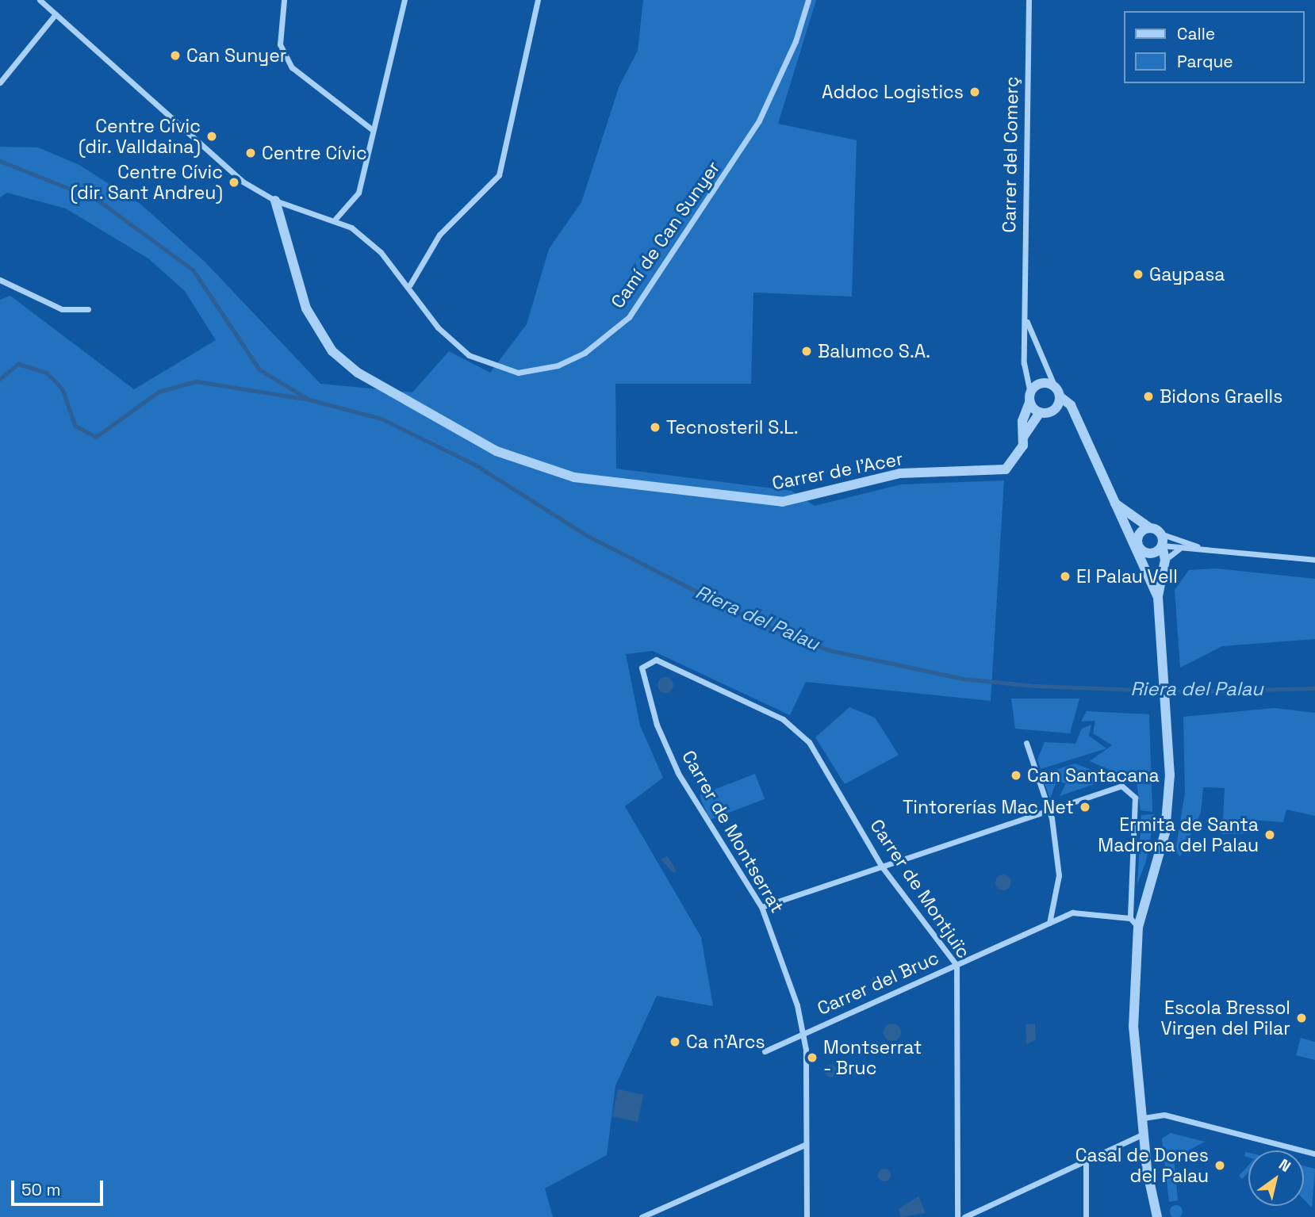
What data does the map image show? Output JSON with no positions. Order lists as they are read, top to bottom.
{
  "streets": {
    "street": [
      "Carrer del Comerç",
      "Camí de Can Sunyer",
      "Carrer de l'Acer",
      "Carrer de Montserrat",
      "Carrer de Montjuïc",
      "Carrer del Bruc"
    ]
  },
  "crossings": [
    ["Carrer del Comerç", "Carrer de l'Acer"],
    ["Camí de Can Sunyer", "Carrer de l'Acer"],
    ["Carrer de Montserrat", "Carrer de Montjuïc"],
    ["Carrer de Montserrat", "Carrer del Bruc"],
    ["Carrer de Montjuïc", "Carrer del Bruc"]
  ],
  "water": ["Riera del Palau"],
  "places": [
    "Can Sunyer",
    "Addoc Logistics",
    "Centre Cívic (dir. Valldaina)",
    "Centre Cívic",
    "Centre Cívic (dir. Sant Andreu)",
    "Gaypasa",
    "Balumco S.A.",
    "Bidons Graells",
    "Tecnosteril S.L.",
    "El Palau Vell",
    "Can Santacana",
    "Tintorerías Mac Net",
    "Ermita de Santa Madrona del Palau",
    "Escola Bressol Virgen del Pilar",
    "Ca n'Arcs",
    "Montserrat - Bruc",
    "Casal de Dones del Palau"
  ],
  "legend": ["Calle", "Parque"],
  "scale_bar": "50 m",
  "north": "top right"
}
